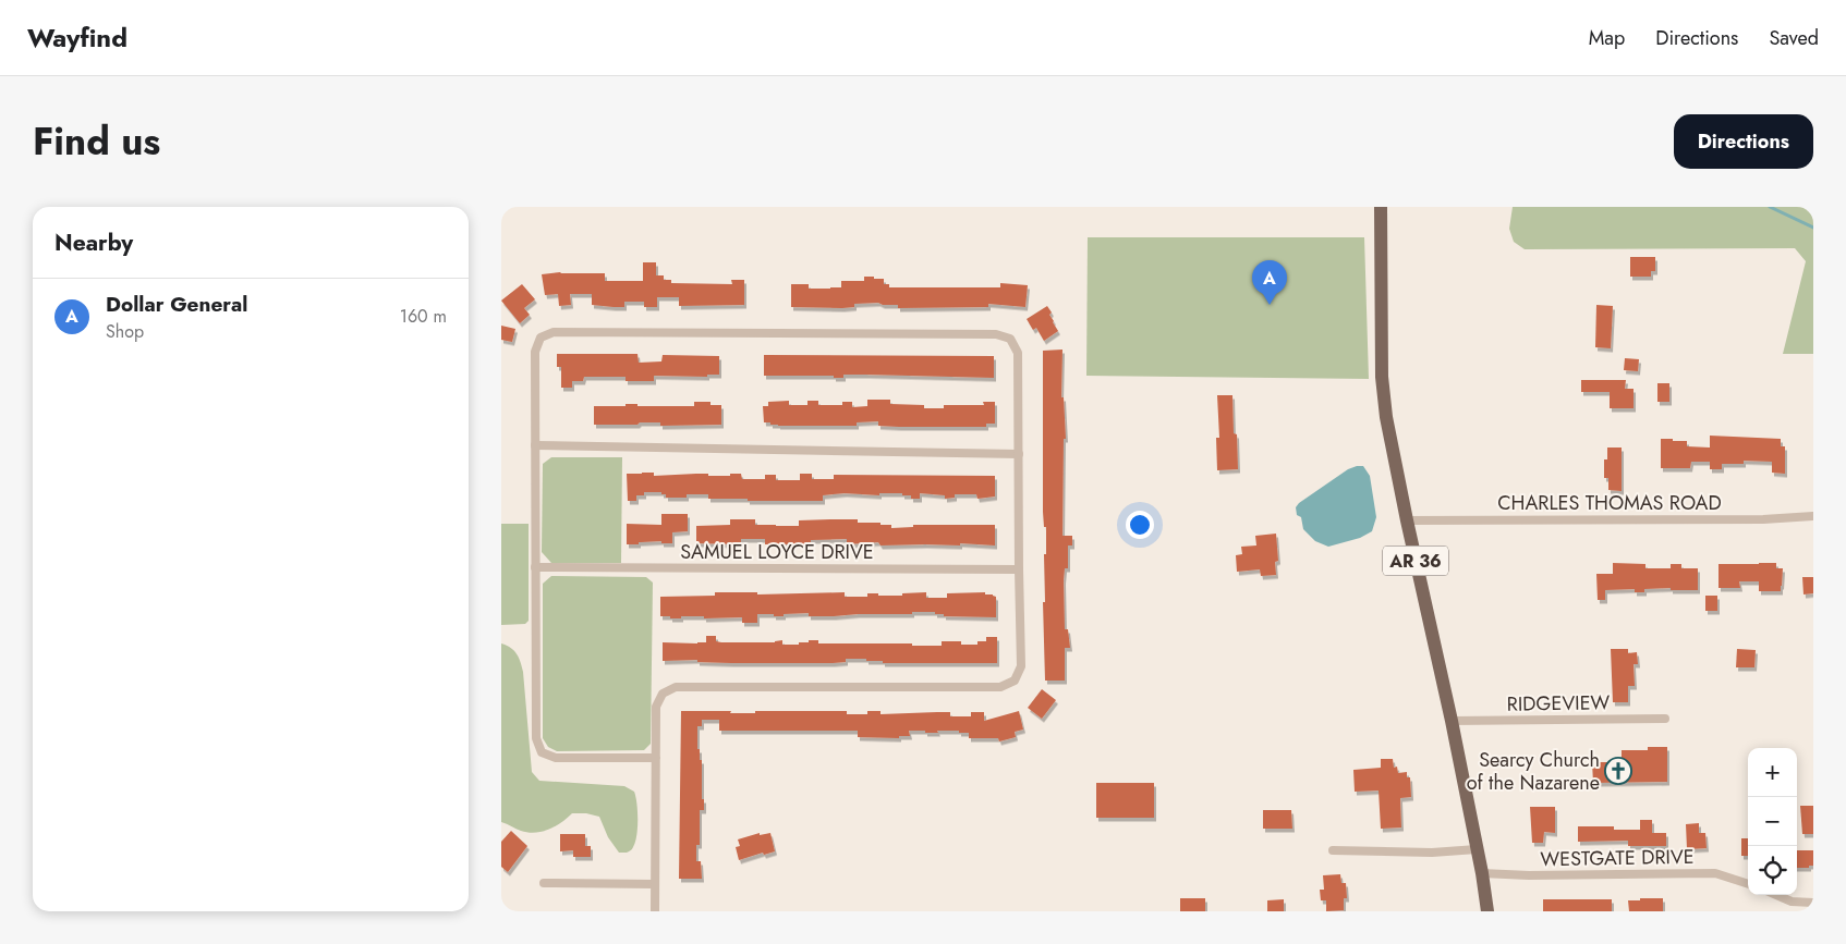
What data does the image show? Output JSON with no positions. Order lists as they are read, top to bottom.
{
  "streets": {
    "main road": ["AR 36"],
    "street": [
      "CHARLES THOMAS ROAD",
      "SAMUEL LOYCE DRIVE",
      "RIDGEVIEW",
      "WESTGATE DRIVE"
    ]
  },
  "crossings": [
    ["CHARLES THOMAS ROAD", "AR 36"],
    ["AR 36", "RIDGEVIEW"],
    ["AR 36", "WESTGATE DRIVE"]
  ],
  "places": {
    "church": ["Searcy Church of the Nazarene"]
  },
  "page": {
    "header": "Wayfind",
    "nav": ["Map", "Directions", "Saved"],
    "title": "Find us",
    "buttons": "Directions",
    "heading": "Nearby",
    "pins": "A",
    "list": [
      {
        "mark": "A",
        "name": "Dollar General",
        "note": "Shop",
        "value": "160 m"
      }
    ],
    "map_buttons": ["+", "−"]
  }
}
